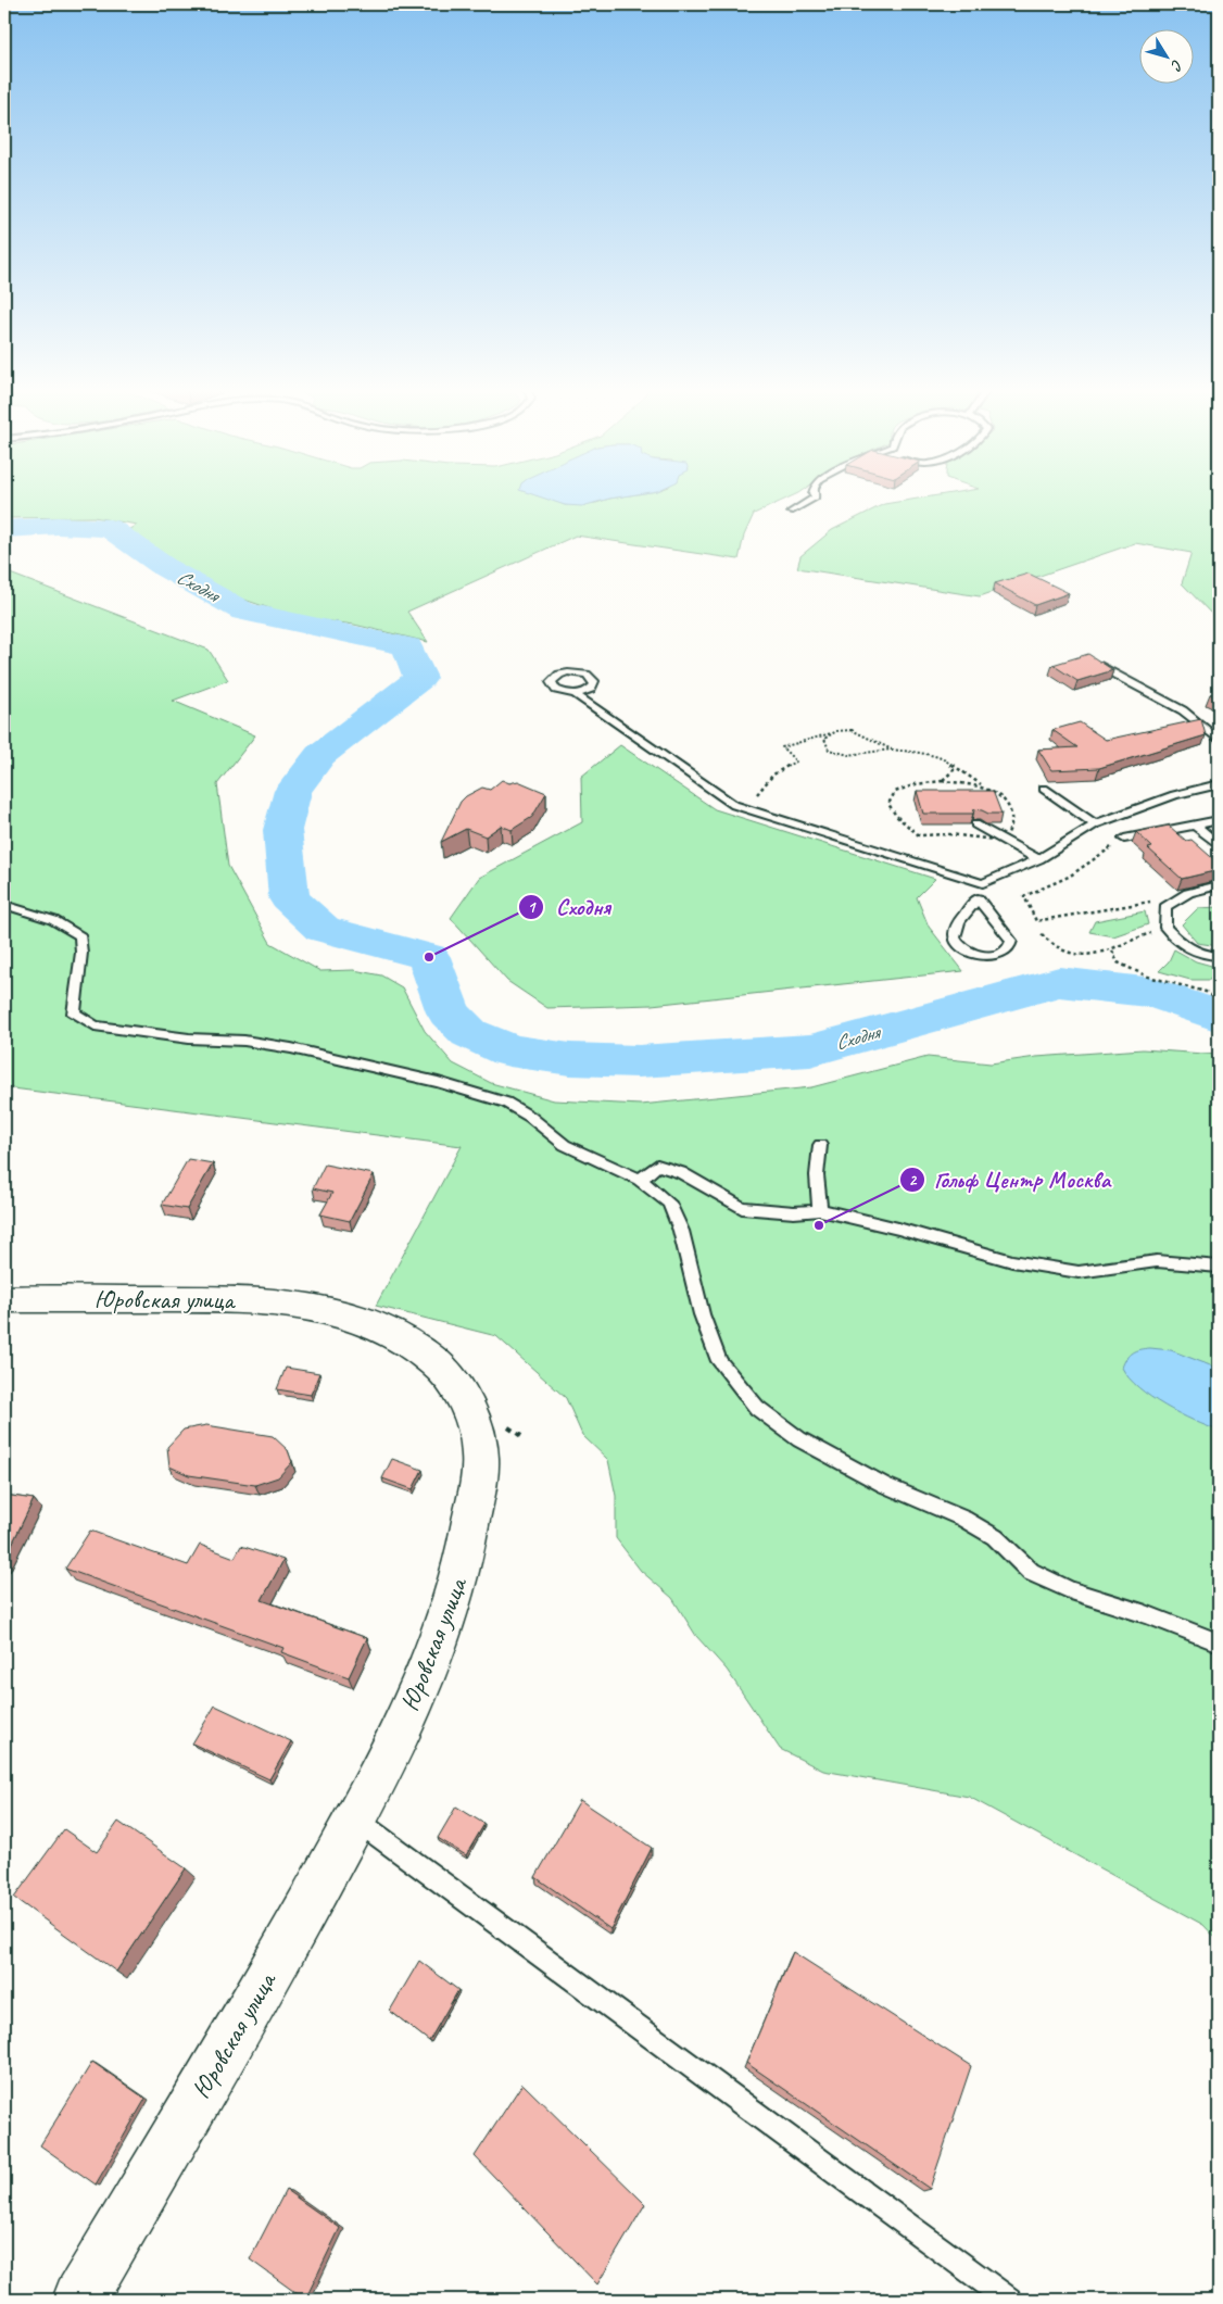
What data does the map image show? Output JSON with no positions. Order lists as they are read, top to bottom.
{
  "streets": {
    "street": ["Юровская улица"]
  },
  "water": ["Сходня"],
  "places": ["Сходня", "Гольф Центр Москва"],
  "north": "bottom right"
}
